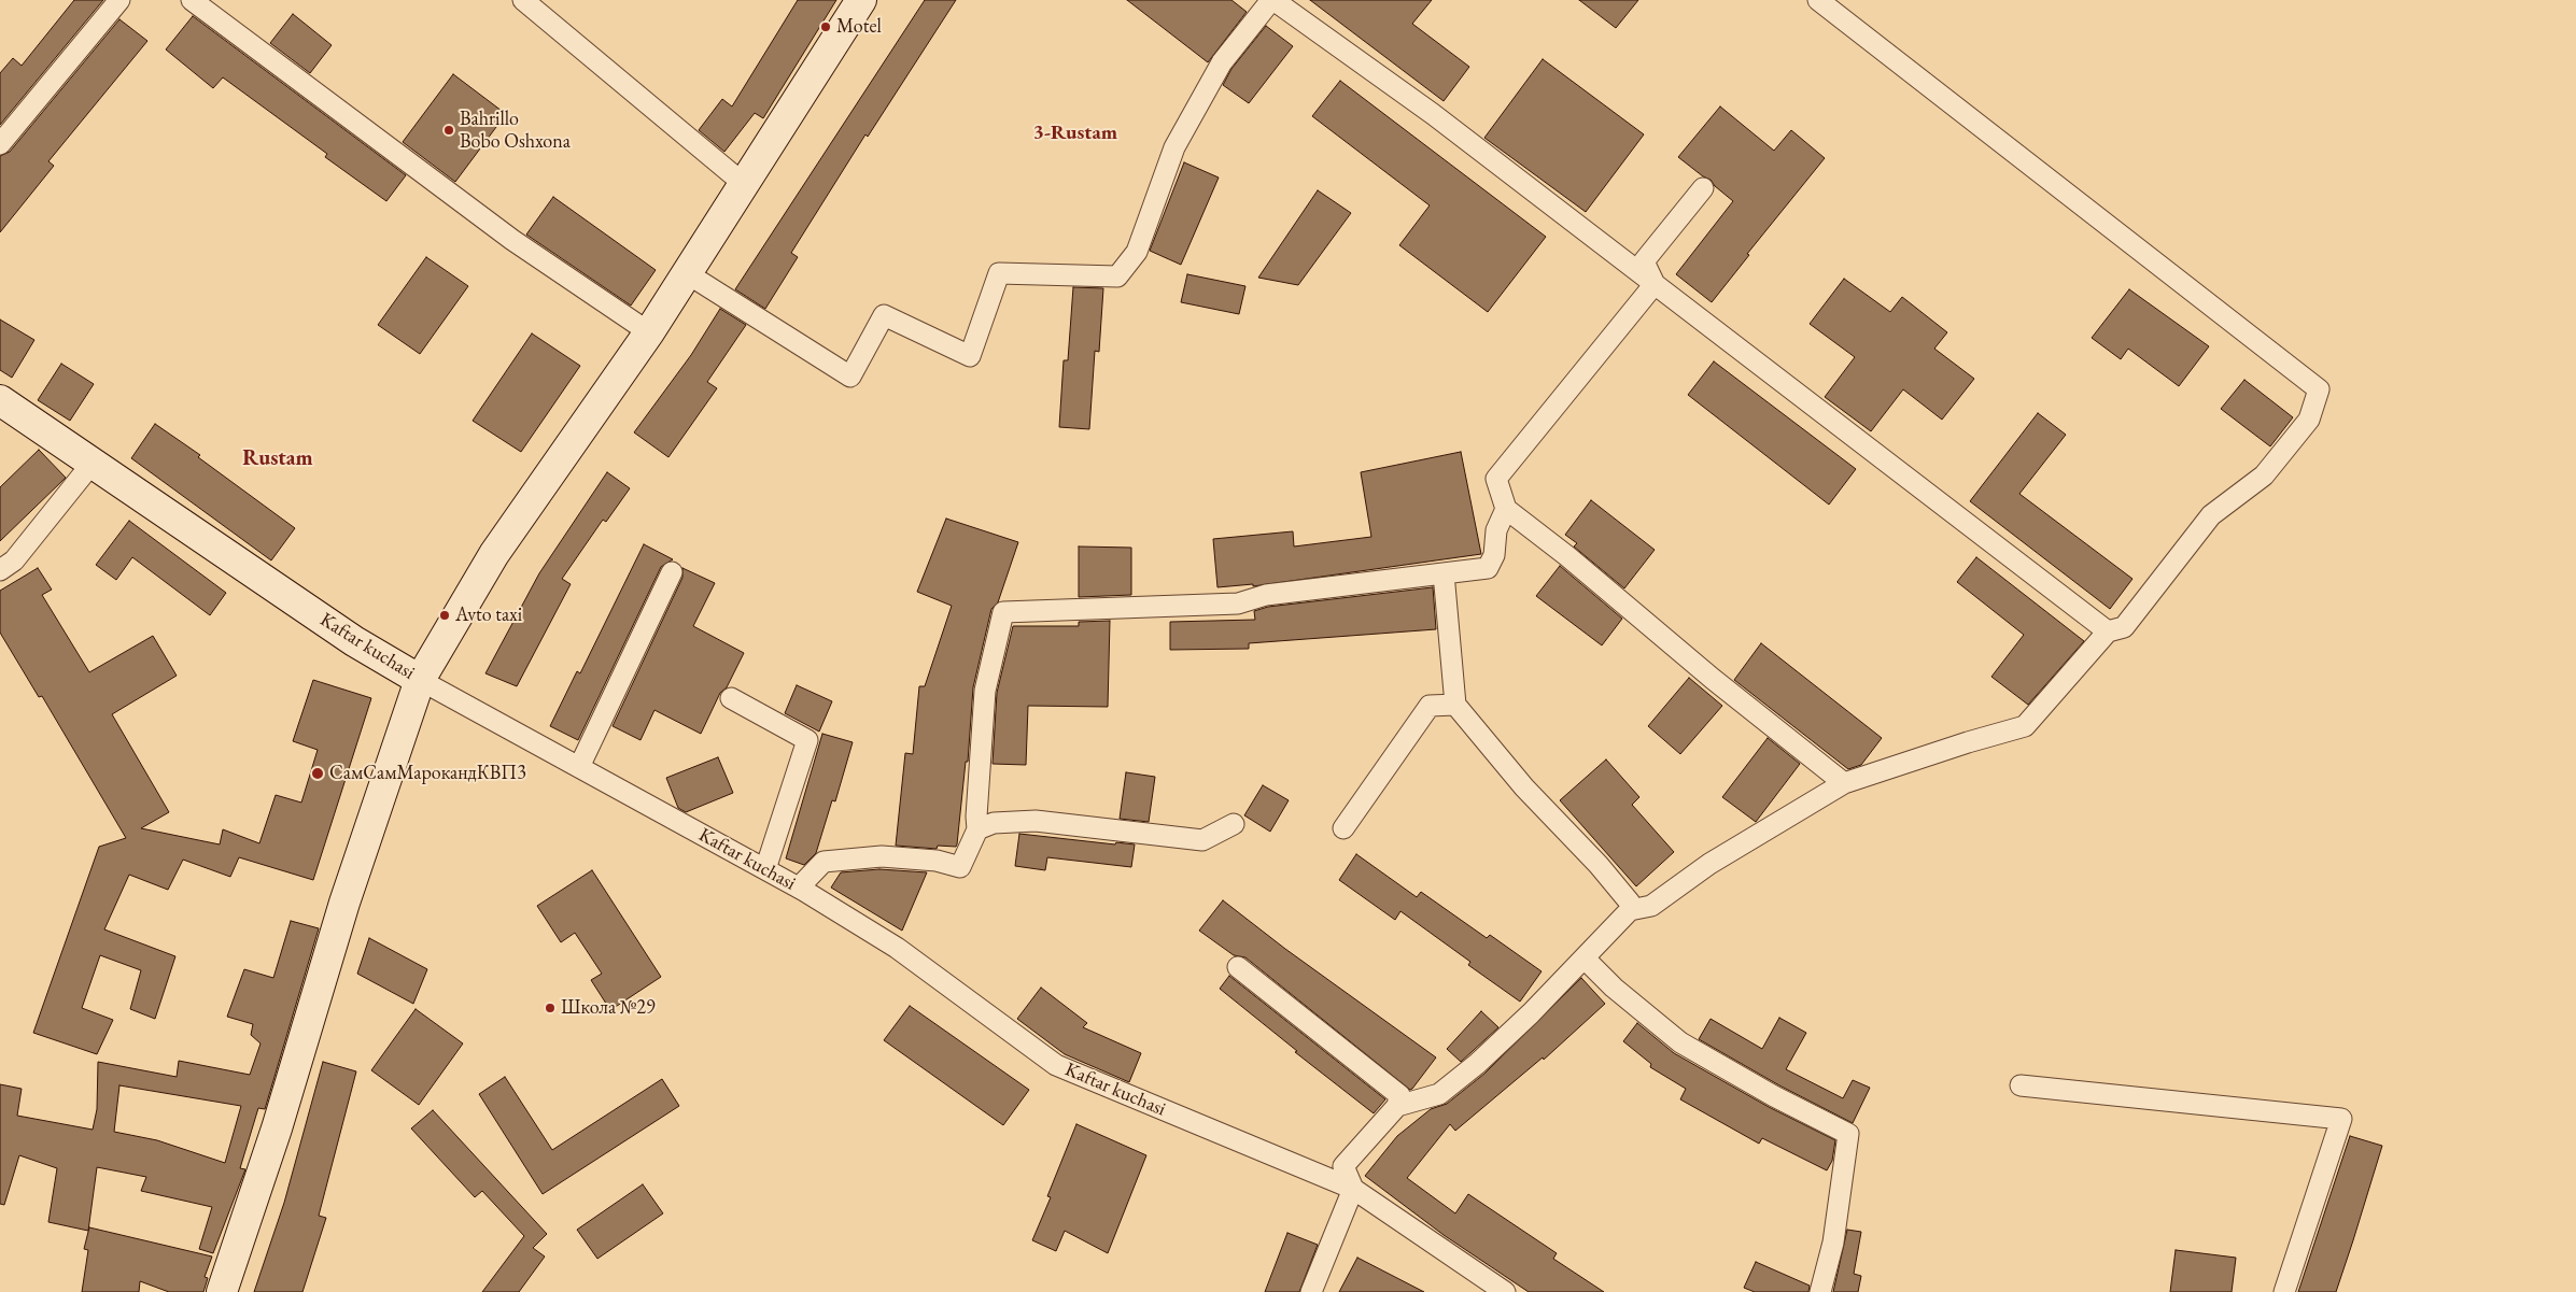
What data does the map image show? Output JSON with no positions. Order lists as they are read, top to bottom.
{
  "streets": {
    "main road": ["Kaftar kuchasi"]
  },
  "districts": ["3-Rustam", "Rustam"],
  "places": [
    "Motel",
    "Bahrillo Bobo Oshxona",
    "Avto taxi",
    "СамСамМарокандКВП3",
    "Школа №29"
  ]
}
